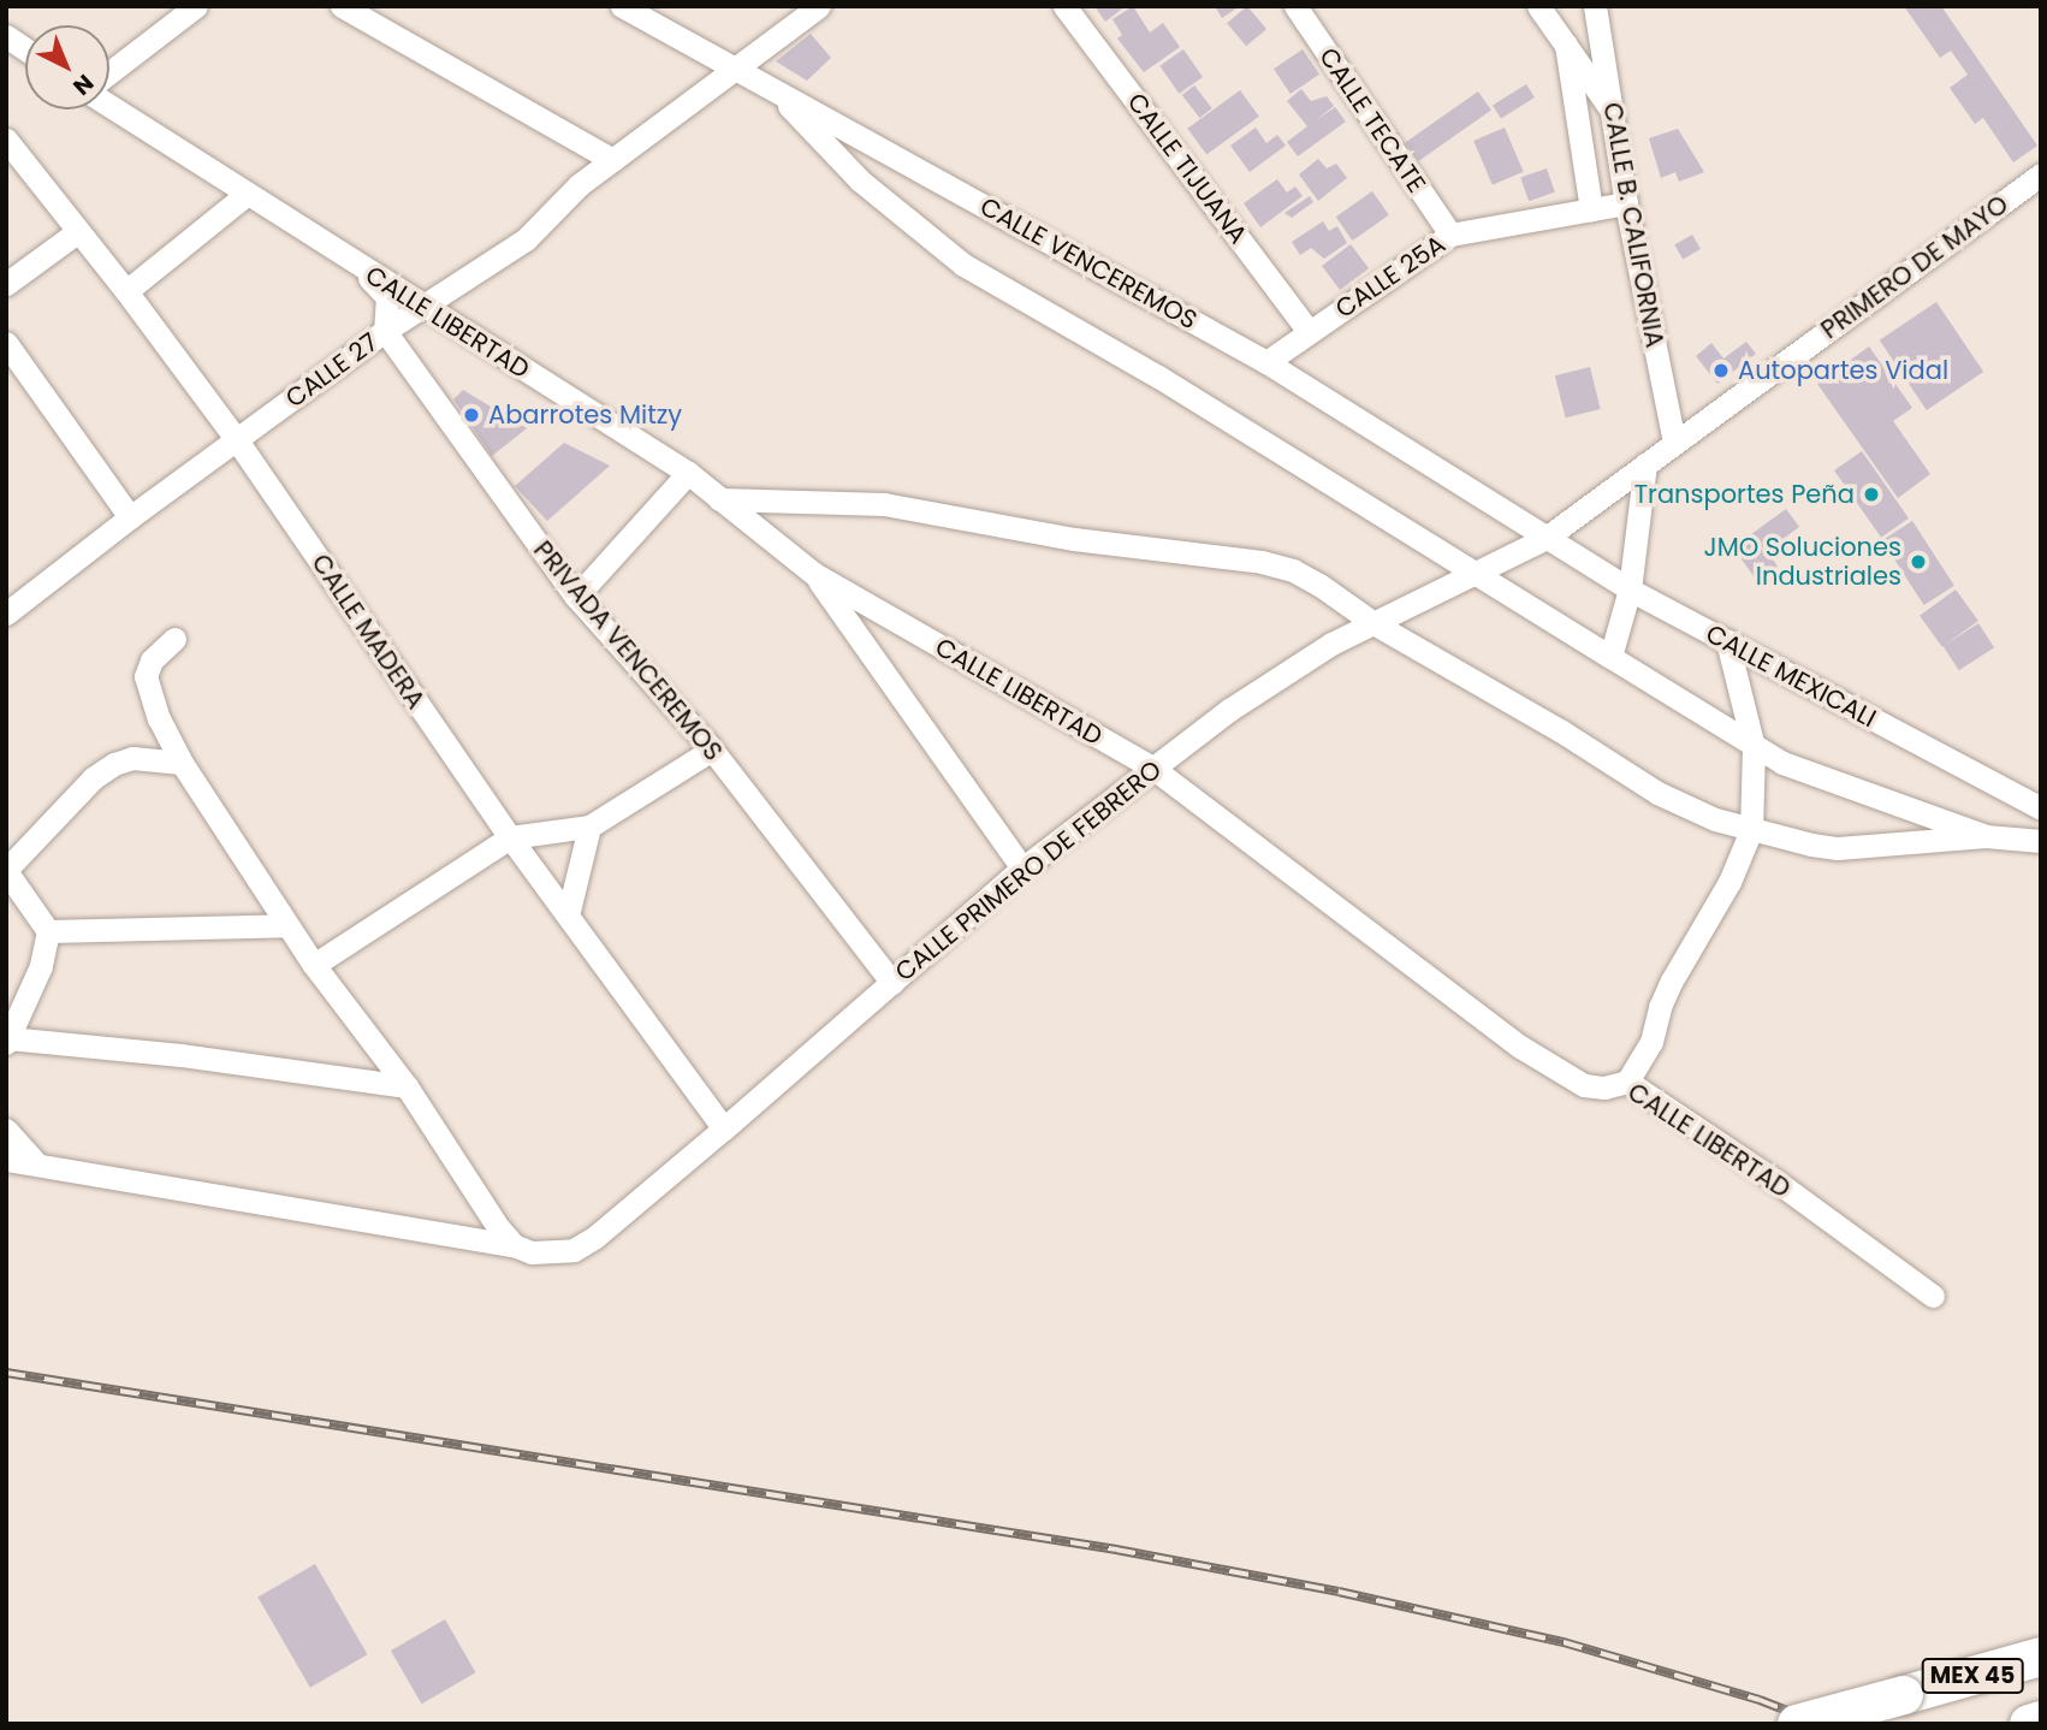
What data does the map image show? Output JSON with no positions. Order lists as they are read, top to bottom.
{
  "streets": {
    "highway": ["MEX 45"],
    "street": [
      "CALLE TECATE",
      "CALLE TIJUANA",
      "CALLE B. CALIFORNIA",
      "CALLE VENCEREMOS",
      "PRIMERO DE MAYO",
      "CALLE 25A",
      "CALLE LIBERTAD",
      "CALLE 27",
      "CALLE MADERA",
      "PRIVADA VENCEREMOS",
      "CALLE MEXICALI",
      "CALLE PRIMERO DE FEBRERO"
    ]
  },
  "crossings": [
    ["CALLE TECATE", "CALLE 25A"],
    ["CALLE TIJUANA", "CALLE 25A"],
    ["CALLE B. CALIFORNIA", "PRIMERO DE MAYO"],
    ["CALLE B. CALIFORNIA", "CALLE 25A"],
    ["CALLE VENCEREMOS", "PRIMERO DE MAYO"],
    ["CALLE VENCEREMOS", "CALLE 25A"],
    ["CALLE VENCEREMOS", "CALLE 27"],
    ["CALLE VENCEREMOS", "CALLE MEXICALI"],
    ["CALLE VENCEREMOS", "CALLE PRIMERO DE FEBRERO"],
    ["PRIMERO DE MAYO", "CALLE MEXICALI"],
    ["PRIMERO DE MAYO", "CALLE PRIMERO DE FEBRERO"],
    ["CALLE LIBERTAD", "CALLE 27"],
    ["CALLE LIBERTAD", "CALLE PRIMERO DE FEBRERO"],
    ["CALLE 27", "CALLE MADERA"],
    ["CALLE 27", "PRIVADA VENCEREMOS"],
    ["CALLE MADERA", "CALLE PRIMERO DE FEBRERO"],
    ["PRIVADA VENCEREMOS", "CALLE PRIMERO DE FEBRERO"],
    ["CALLE MEXICALI", "CALLE PRIMERO DE FEBRERO"]
  ],
  "places": [
    "Autopartes Vidal",
    "Abarrotes Mitzy",
    "Transportes Peña",
    "JMO Soluciones Industriales"
  ],
  "north": "bottom right"
}
